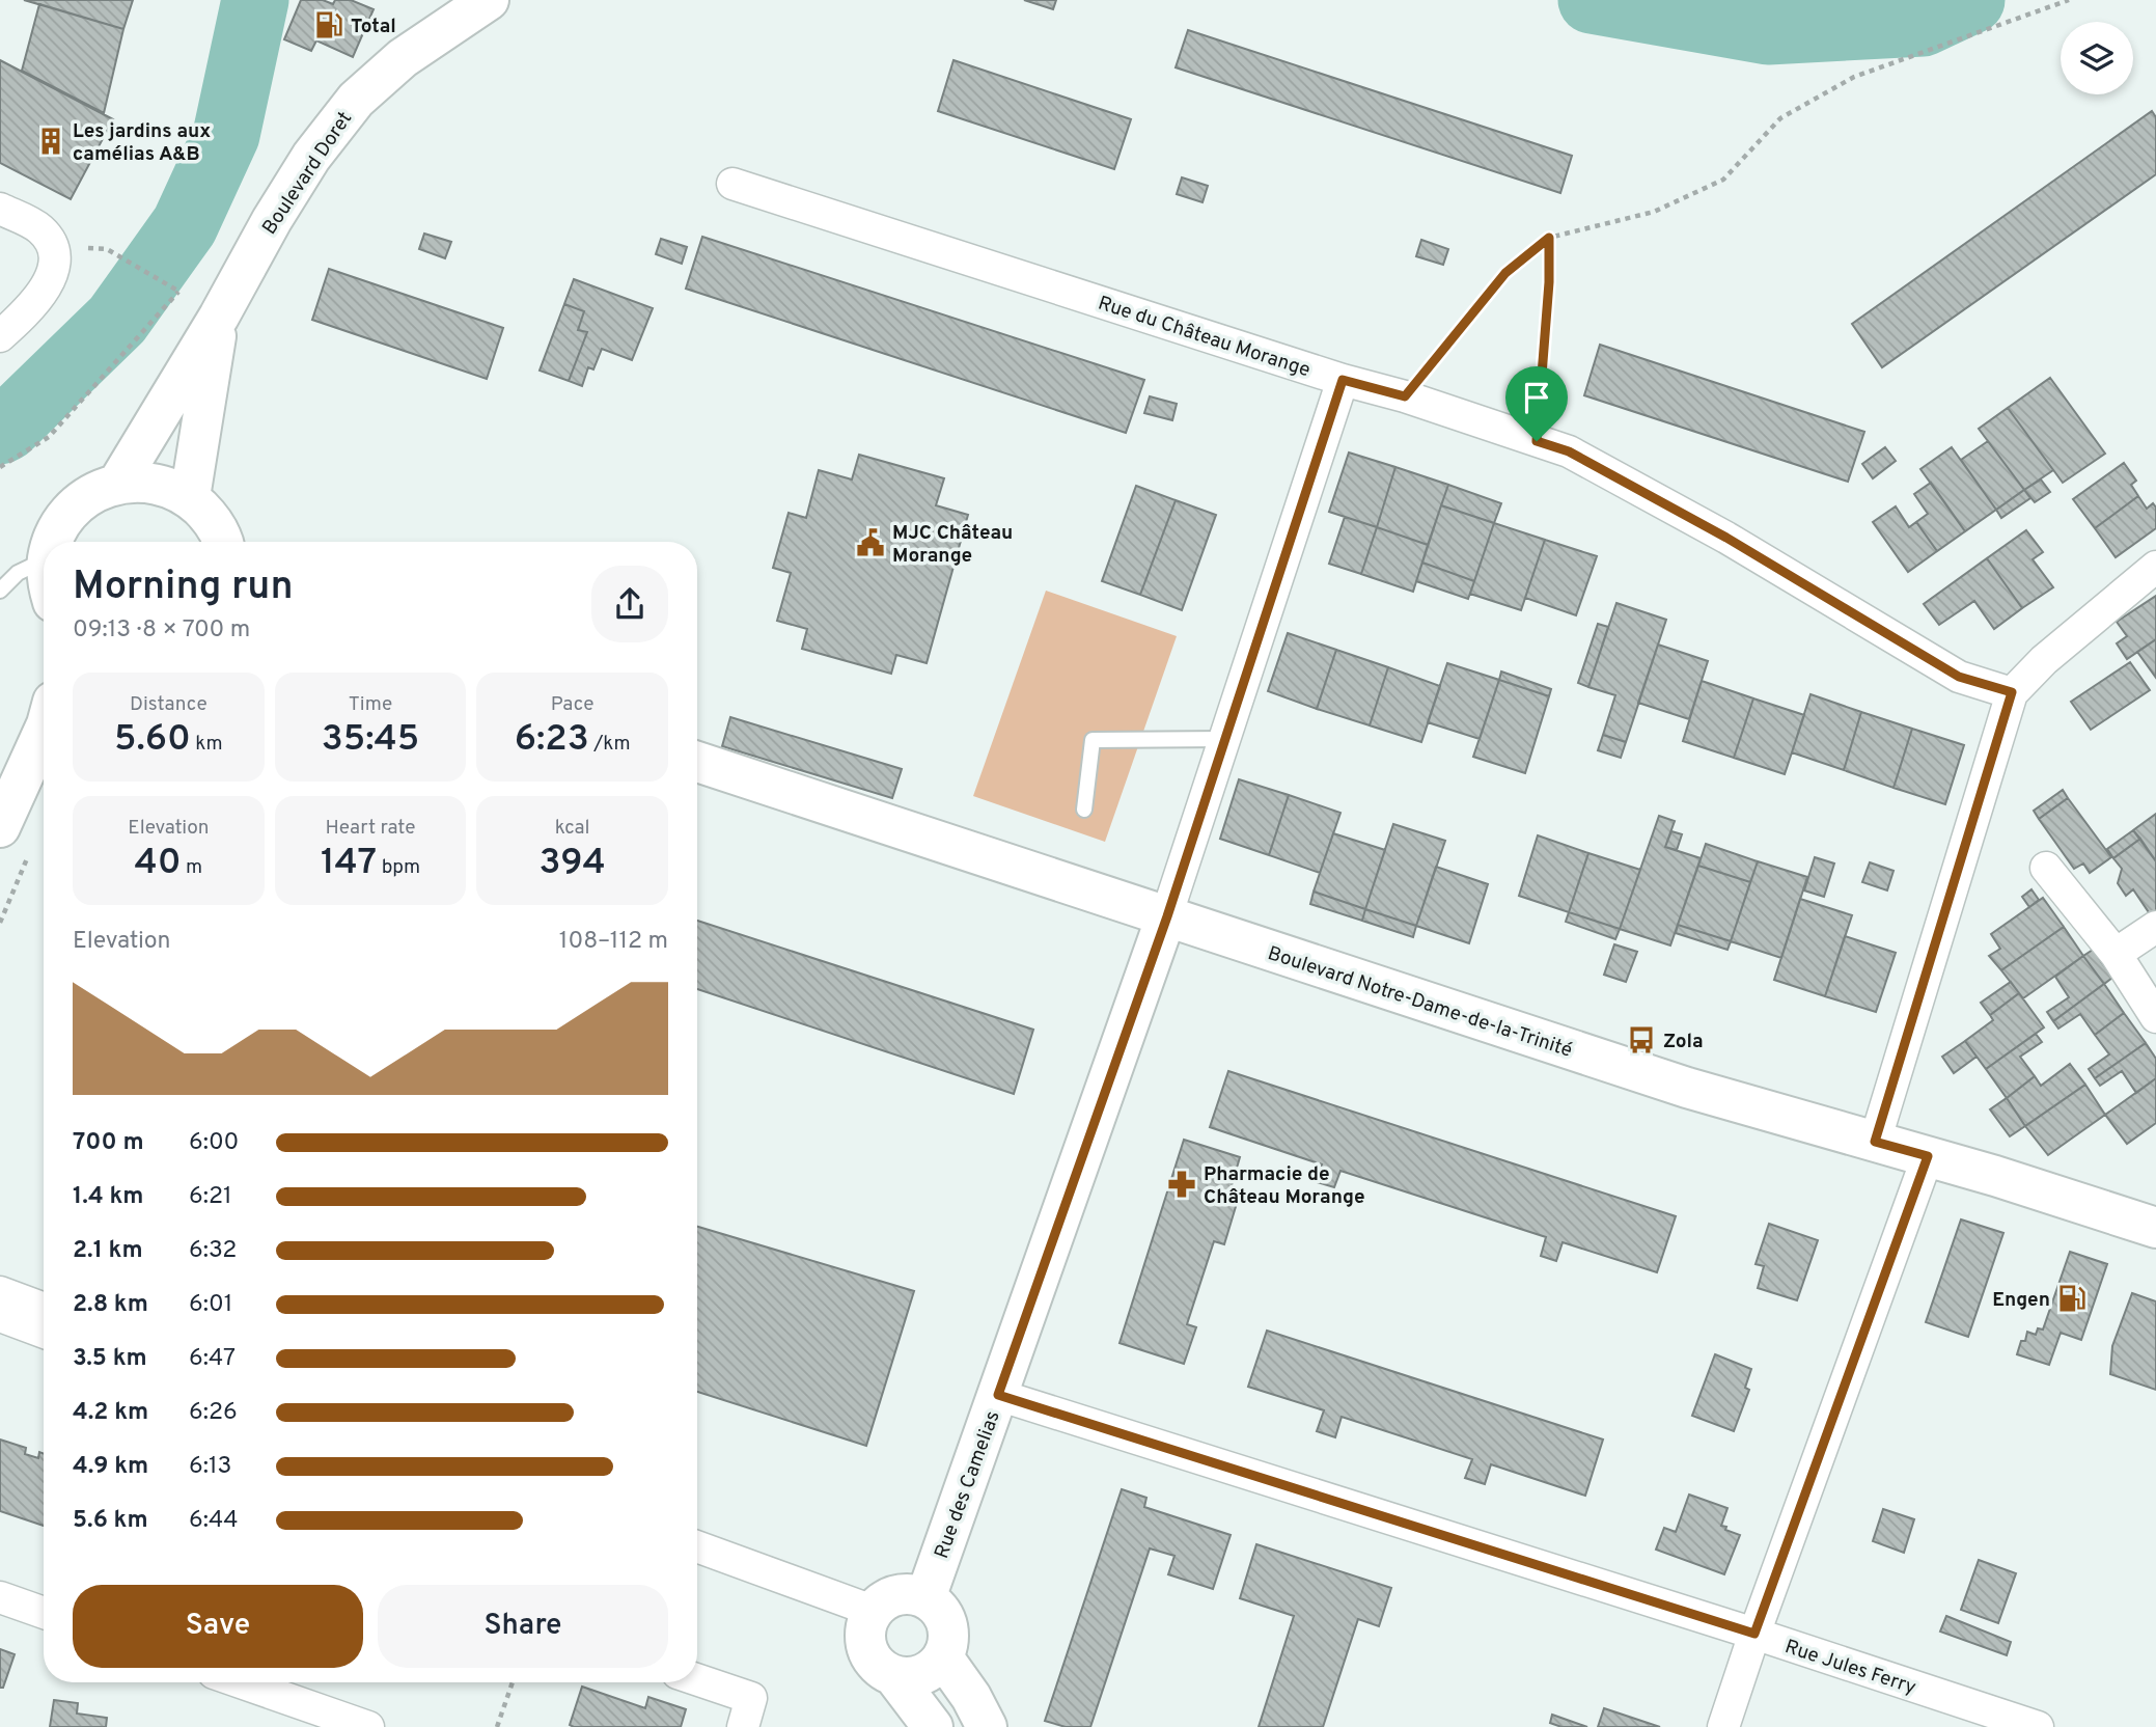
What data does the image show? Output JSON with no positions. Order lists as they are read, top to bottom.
{
  "streets": {
    "street": [
      "Boulevard Doret",
      "Rue du Château Morange",
      "Boulevard Notre-Dame-de-la-Trinité",
      "Rue des Camelias",
      "Rue Jules Ferry"
    ]
  },
  "crossings": [
    ["Rue du Château Morange", "Rue des Camelias"],
    ["Boulevard Notre-Dame-de-la-Trinité", "Rue des Camelias"],
    ["Rue des Camelias", "Rue Jules Ferry"]
  ],
  "places": {
    "fuel station": ["Total", "Engen"],
    "building": ["Les jardins aux camélias A&B"],
    "public building": ["MJC Château Morange"],
    "bus stop": ["Zola"],
    "pharmacy": ["Pharmacie de Château Morange"]
  },
  "page": {
    "heading": ["Morning run", "09:13 · 8 × 700 m"],
    "stats": [
      ["Distance", "5.60 km"],
      ["Time", "35:45"],
      ["Pace", "6:23 /km"],
      ["Elevation", "40 m"],
      ["Heart rate", "147 bpm"],
      ["kcal", "394"]
    ],
    "chart": ["Elevation", "108–112 m"],
    "list": [
      {
        "name": "700 m",
        "note": "6:00"
      },
      {
        "name": "1.4 km",
        "note": "6:21"
      },
      {
        "name": "2.1 km",
        "note": "6:32"
      },
      {
        "name": "2.8 km",
        "note": "6:01"
      },
      {
        "name": "3.5 km",
        "note": "6:47"
      },
      {
        "name": "4.2 km",
        "note": "6:26"
      },
      {
        "name": "4.9 km",
        "note": "6:13"
      },
      {
        "name": "5.6 km",
        "note": "6:44"
      }
    ],
    "buttons": ["Save", "Share"]
  }
}
